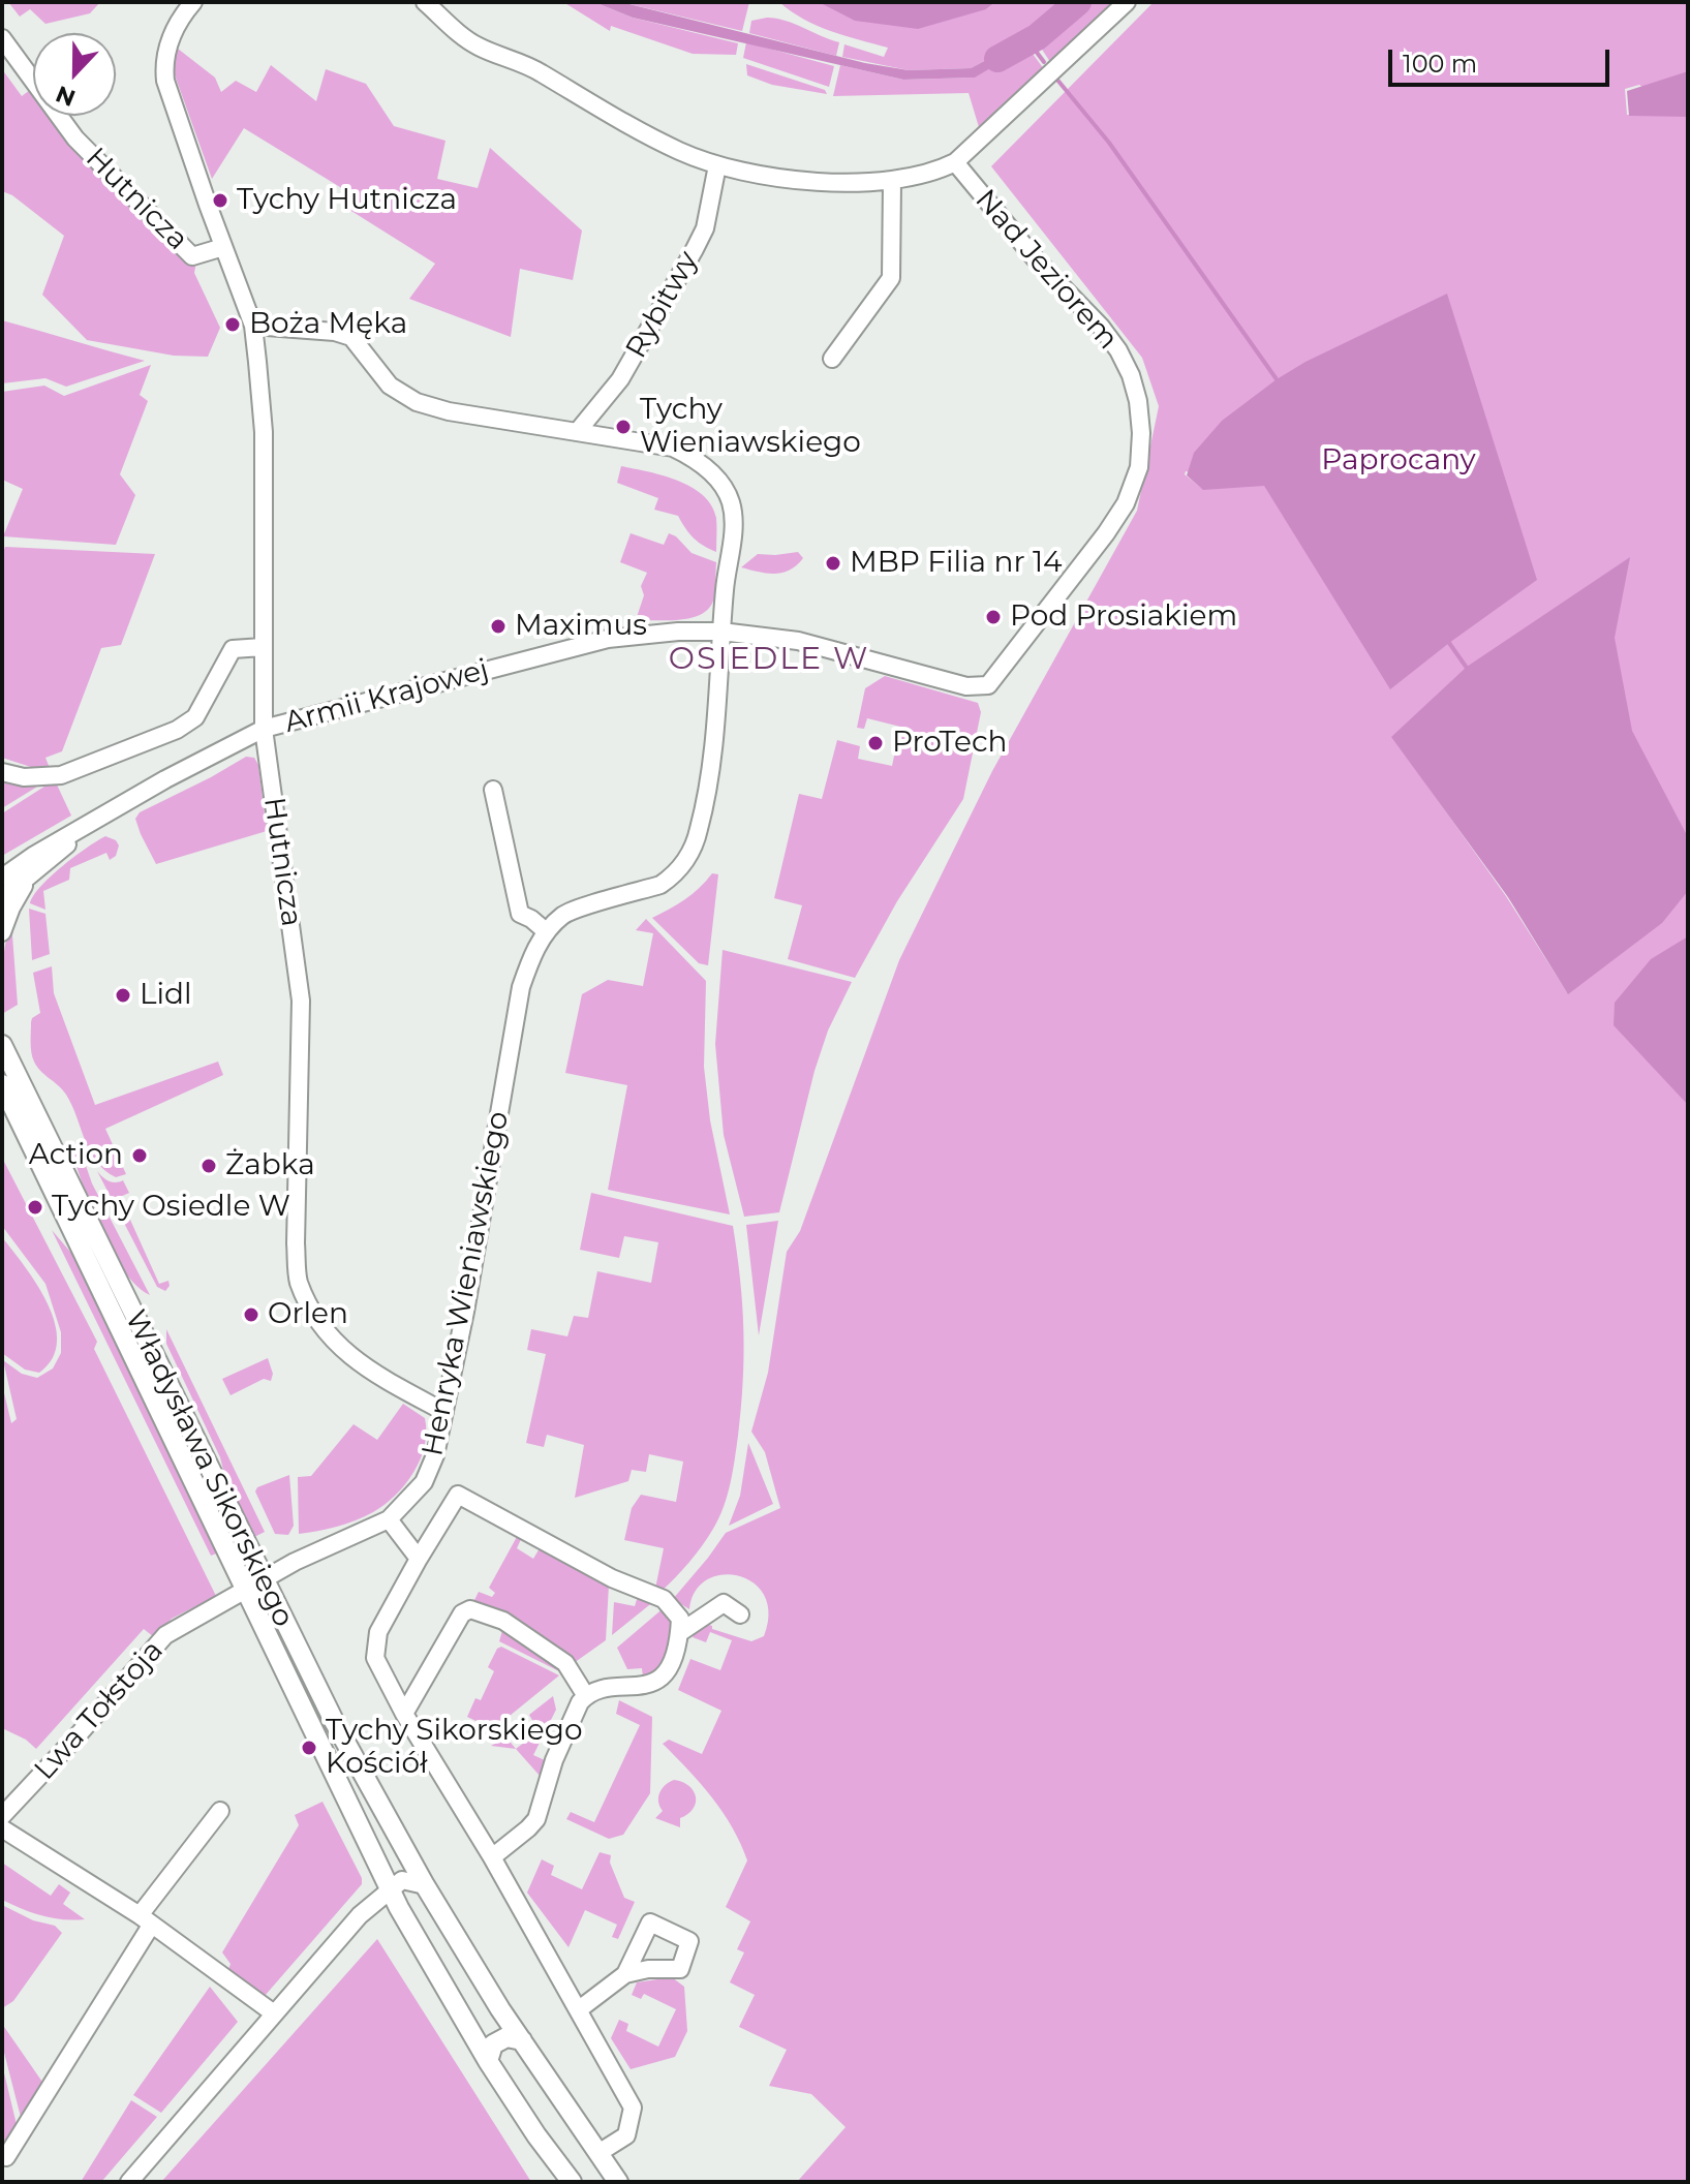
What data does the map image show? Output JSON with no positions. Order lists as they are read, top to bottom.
{
  "streets": {
    "street": [
      "Hutnicza",
      "Nad Jeziorem",
      "Rybitwy",
      "Armii Krajowej",
      "Henryka Wieniawskiego",
      "Władysława Sikorskiego",
      "Lwa Tołstoja"
    ]
  },
  "crossings": [
    ["Hutnicza", "Armii Krajowej"],
    ["Hutnicza", "Henryka Wieniawskiego"],
    ["Nad Jeziorem", "Rybitwy"],
    ["Nad Jeziorem", "Armii Krajowej"],
    ["Henryka Wieniawskiego", "Władysława Sikorskiego"],
    ["Henryka Wieniawskiego", "Lwa Tołstoja"],
    ["Władysława Sikorskiego", "Lwa Tołstoja"]
  ],
  "districts": ["OSIEDLE W"],
  "parks": ["Paprocany"],
  "places": [
    "Tychy Hutnicza",
    "Boża Męka",
    "Tychy Wieniawskiego",
    "MBP Filia nr 14",
    "Pod Prosiakiem",
    "Maximus",
    "ProTech",
    "Lidl",
    "Action",
    "Żabka",
    "Tychy Osiedle W",
    "Orlen",
    "Tychy Sikorskiego Kościół"
  ],
  "scale_bar": "100 m",
  "north": "bottom"
}
